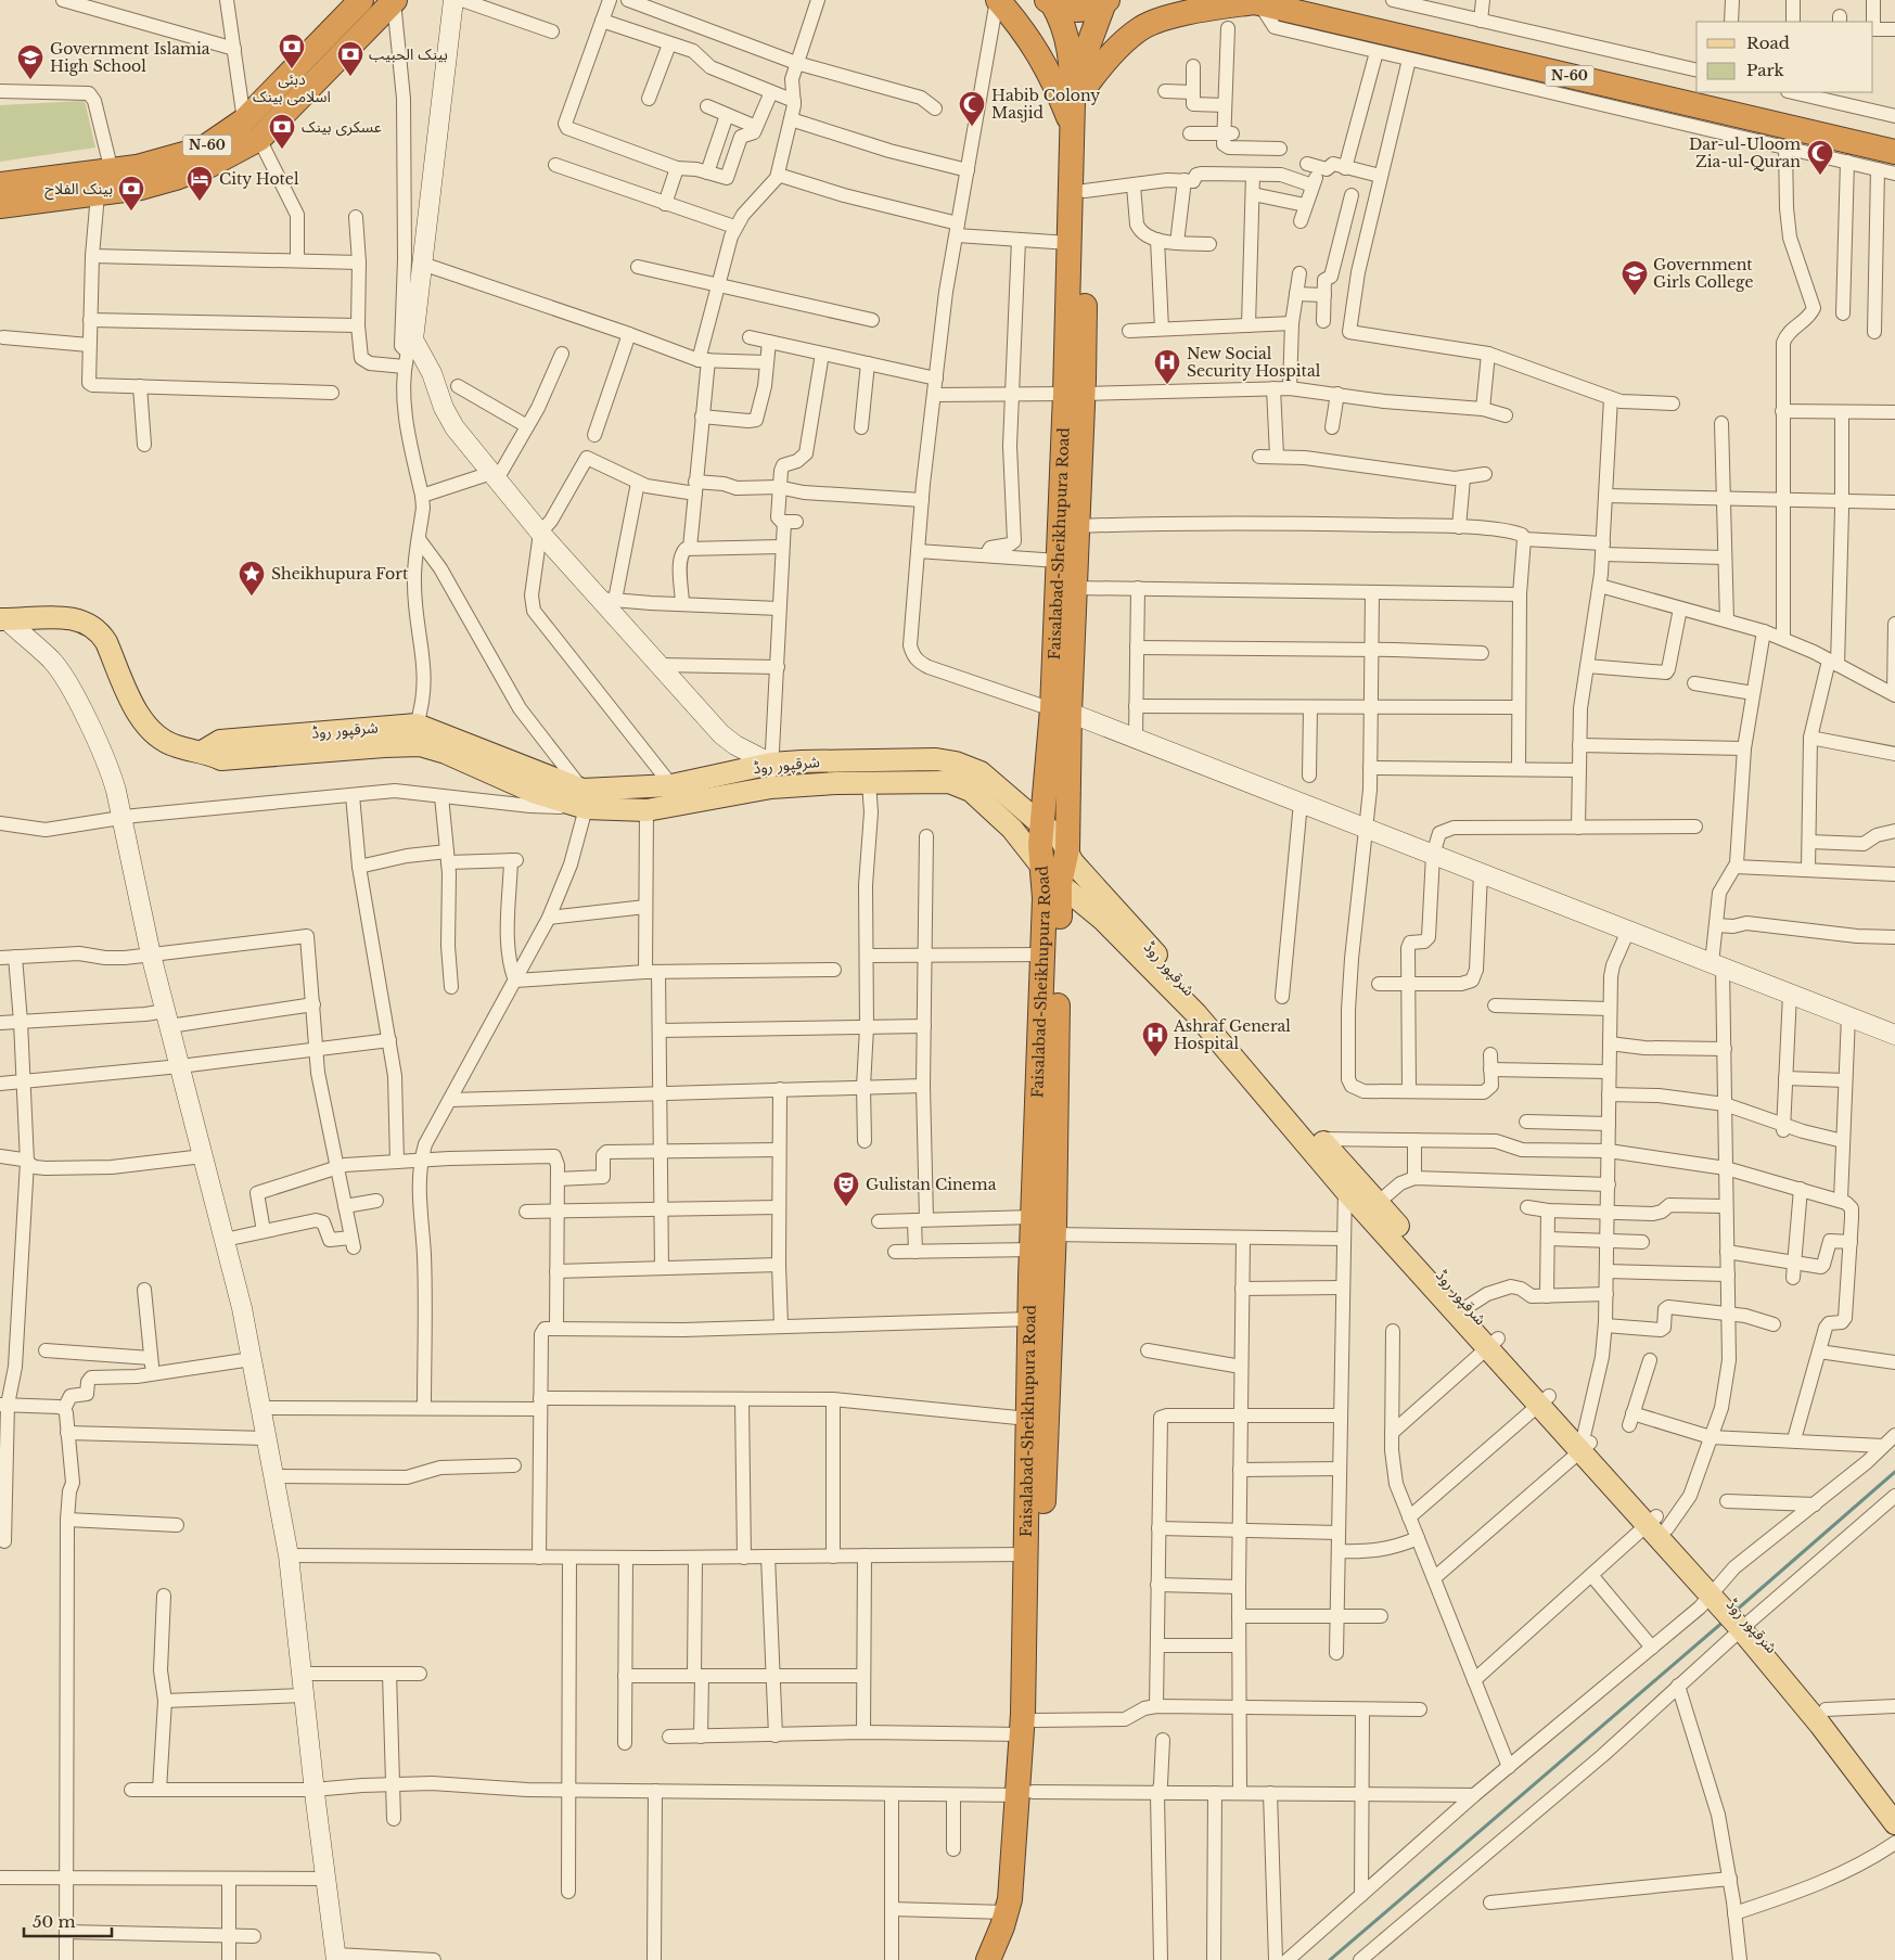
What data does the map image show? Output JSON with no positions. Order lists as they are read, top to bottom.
{
  "streets": {
    "highway": ["N-60", "Faisalabad-Sheikhupura Road"],
    "main road": ["شرقپور روڈ"]
  },
  "crossings": [
    ["Faisalabad-Sheikhupura Road", "شرقپور روڈ"]
  ],
  "places": {
    "bank": [
      "دبئی اسلامی بینک",
      "بينک الحبيب",
      "عسکری بینک",
      "بینک الفلاح"
    ],
    "school or university": ["Government Islamia High School", "Government Girls College"],
    "mosque": ["Habib Colony Masjid", "Dar-ul-Uloom Zia-ul-Quran"],
    "hotel": ["City Hotel"],
    "hospital": ["New Social Security Hospital", "Ashraf General Hospital"],
    "place": ["Sheikhupura Fort"],
    "theatre": ["Gulistan Cinema"]
  },
  "legend": ["Road", "Park"],
  "scale_bar": "50 m"
}
